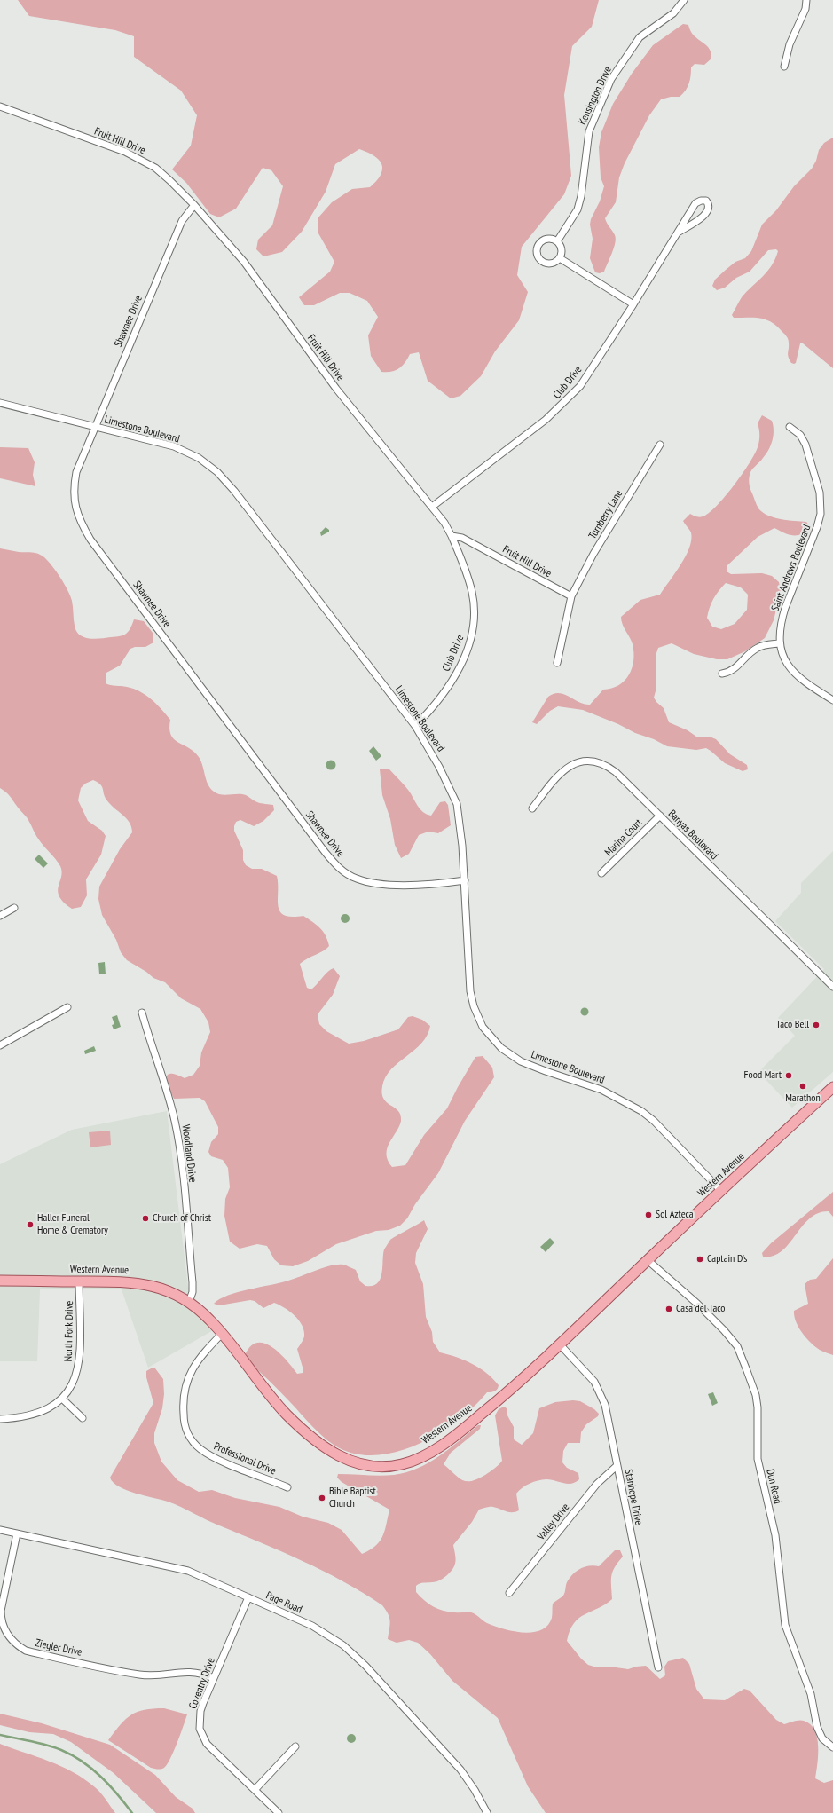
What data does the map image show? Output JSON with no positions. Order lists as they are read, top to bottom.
{
  "streets": {
    "main road": ["Western Avenue"],
    "street": [
      "Kensington Drive",
      "Fruit Hill Drive",
      "Shawnee Drive",
      "Club Drive",
      "Limestone Boulevard",
      "Turnberry Lane",
      "Saint Andrews Boulevard",
      "Banyas Boulevard",
      "Marina Court",
      "Woodland Drive",
      "North Fork Drive",
      "Professional Drive",
      "Dun Road",
      "Stanhope Drive",
      "Valley Drive",
      "Page Road",
      "Ziegler Drive",
      "Coventry Drive"
    ]
  },
  "crossings": [
    ["Fruit Hill Drive", "Shawnee Drive"],
    ["Fruit Hill Drive", "Club Drive"],
    ["Fruit Hill Drive", "Turnberry Lane"],
    ["Shawnee Drive", "Limestone Boulevard"],
    ["Club Drive", "Limestone Boulevard"],
    ["Limestone Boulevard", "Western Avenue"],
    ["Banyas Boulevard", "Marina Court"],
    ["Woodland Drive", "Western Avenue"],
    ["Western Avenue", "North Fork Drive"],
    ["Western Avenue", "Professional Drive"],
    ["Western Avenue", "Dun Road"],
    ["Western Avenue", "Stanhope Drive"],
    ["Stanhope Drive", "Valley Drive"],
    ["Page Road", "Ziegler Drive"],
    ["Page Road", "Coventry Drive"],
    ["Ziegler Drive", "Coventry Drive"]
  ],
  "places": [
    "Taco Bell",
    "Food Mart",
    "Marathon",
    "Sol Azteca",
    "Church of Christ",
    "Haller Funeral Home & Crematory",
    "Captain D's",
    "Casa del Taco",
    "Bible Baptist Church"
  ]
}
